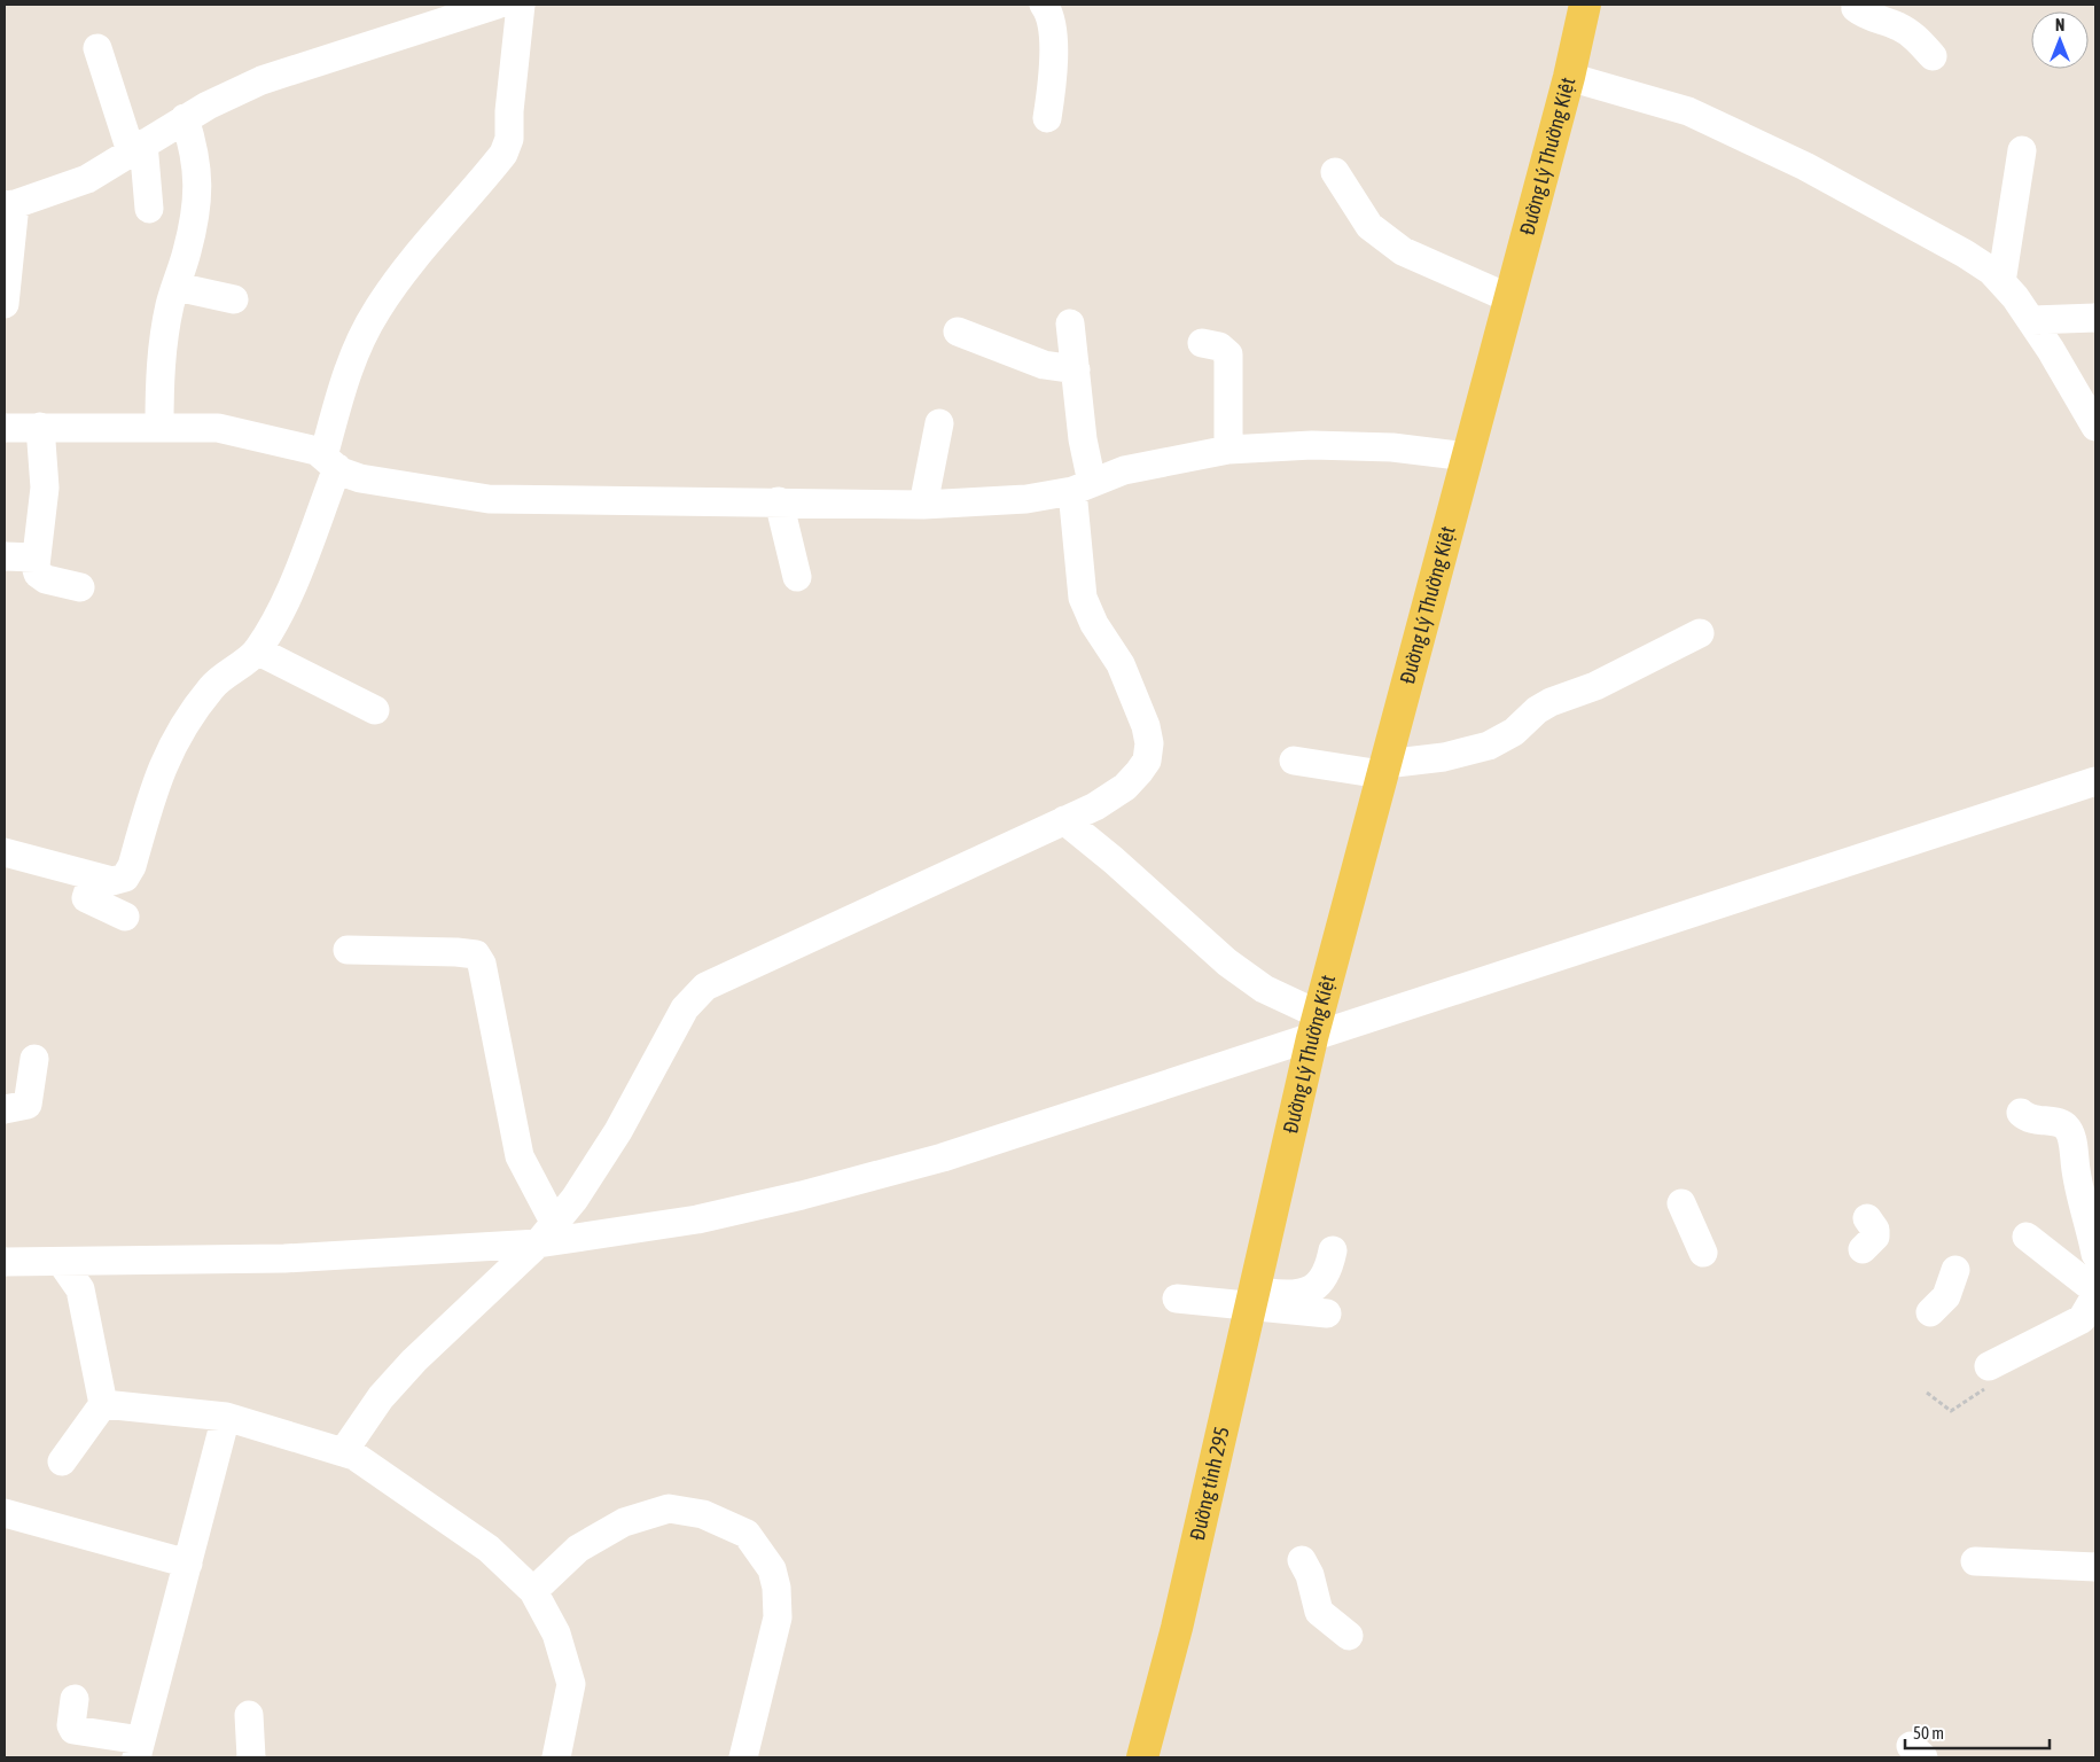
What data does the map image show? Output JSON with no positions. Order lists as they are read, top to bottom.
{
  "streets": {
    "main road": ["Đường Lý Thường Kiệt", "Đường tỉnh 295"]
  },
  "crossings": [
    ["Đường Lý Thường Kiệt", "Đường tỉnh 295"]
  ],
  "scale_bar": "50 m",
  "north": "top"
}
